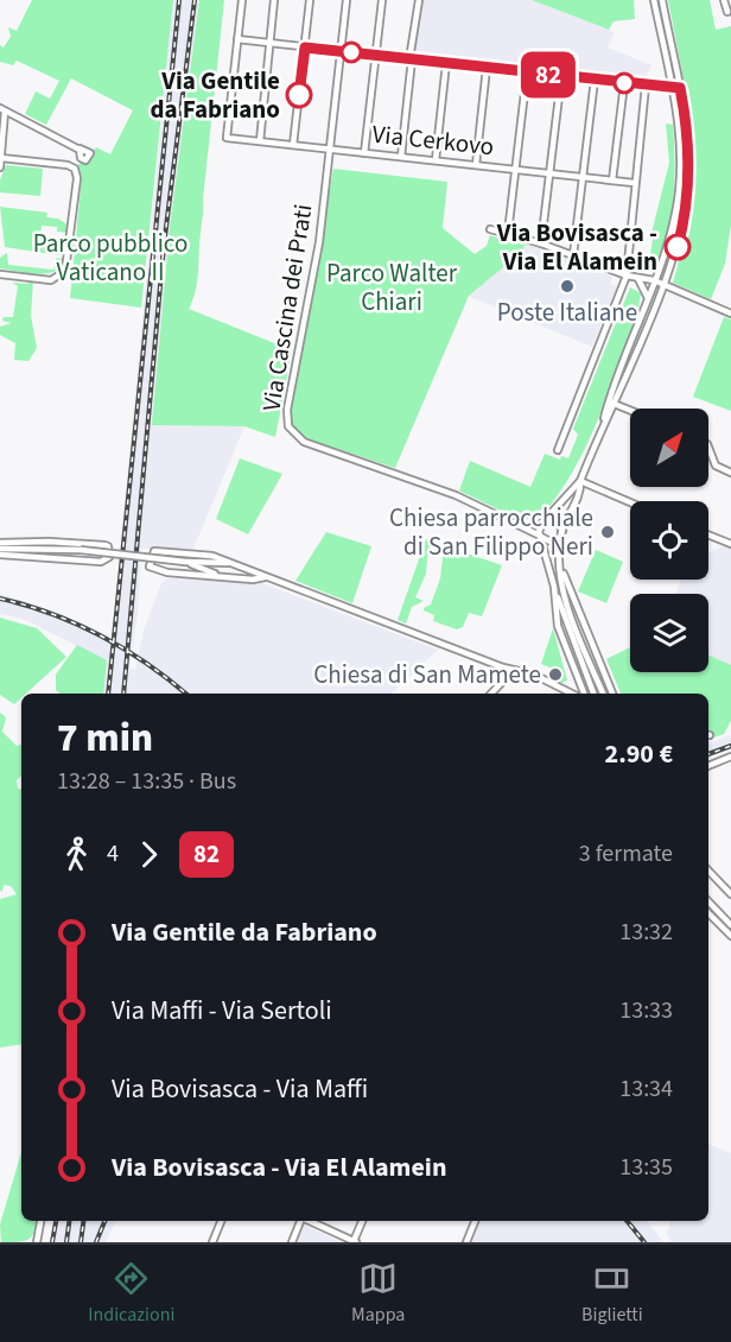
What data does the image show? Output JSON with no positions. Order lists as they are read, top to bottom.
{
  "streets": {
    "street": ["Via Cerkovo", "Via Cascina dei Prati"]
  },
  "crossings": [
    ["Via Cerkovo", "Via Cascina dei Prati"]
  ],
  "parks": ["Parco pubblico Vaticano II", "Parco Walter Chiari"],
  "places": [
    "Via Gentile da Fabriano",
    "Via Bovisasca - Via El Alamein",
    "Poste Italiane",
    "Chiesa parrocchiale di San Filippo Neri",
    "Chiesa di San Mamete"
  ],
  "lines": ["bus line 82"],
  "north": "top right",
  "page": {
    "on_map": "82",
    "heading": ["7 min", "13:28 – 13:35 · Bus", "2.90 €"],
    "legs": ["4", "82", "3 fermate"],
    "list": [
      {
        "name": "Via Gentile da Fabriano",
        "value": "13:32"
      },
      {
        "name": "Via Maffi - Via Sertoli",
        "value": "13:33"
      },
      {
        "name": "Via Bovisasca - Via Maffi",
        "value": "13:34"
      },
      {
        "name": "Via Bovisasca - Via El Alamein",
        "value": "13:35"
      }
    ],
    "tabs": ["Indicazioni", "Mappa", "Biglietti"]
  }
}
